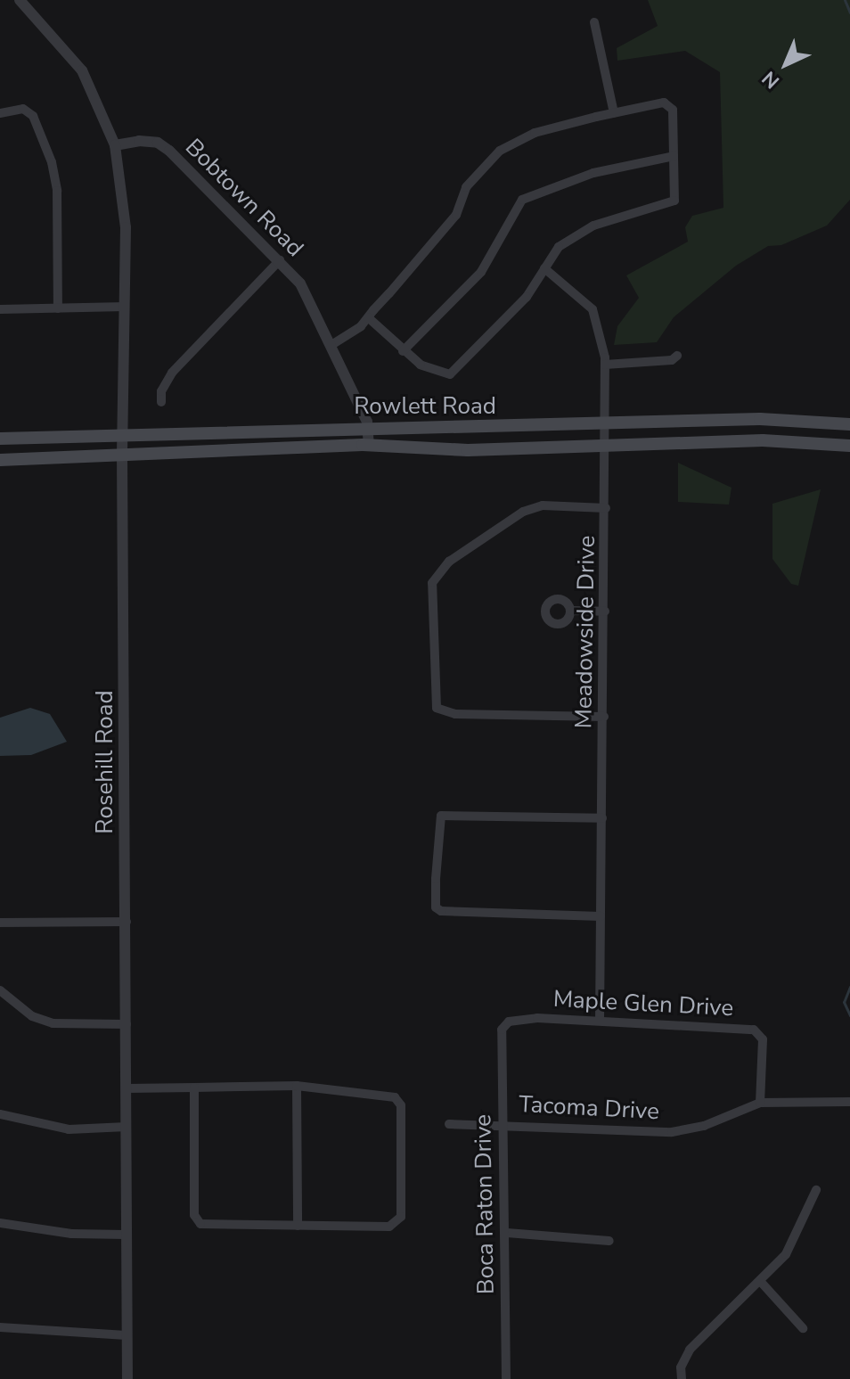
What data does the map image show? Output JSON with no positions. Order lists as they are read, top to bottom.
{
  "streets": {
    "main road": ["Rowlett Road"],
    "street": [
      "Bobtown Road",
      "Meadowside Drive",
      "Rosehill Road",
      "Maple Glen Drive",
      "Tacoma Drive",
      "Boca Raton Drive"
    ]
  },
  "crossings": [
    ["Bobtown Road", "Rowlett Road"],
    ["Bobtown Road", "Rosehill Road"],
    ["Rowlett Road", "Meadowside Drive"],
    ["Rowlett Road", "Rosehill Road"],
    ["Meadowside Drive", "Maple Glen Drive"],
    ["Maple Glen Drive", "Tacoma Drive"],
    ["Maple Glen Drive", "Boca Raton Drive"],
    ["Tacoma Drive", "Boca Raton Drive"]
  ],
  "north": "bottom left"
}
